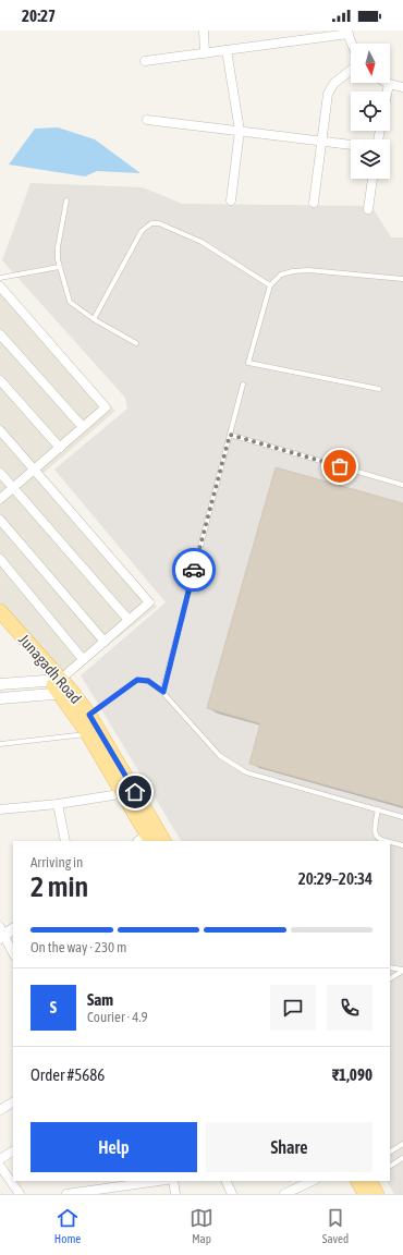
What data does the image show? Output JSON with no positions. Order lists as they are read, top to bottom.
{
  "streets": {
    "main road": ["Junagadh Road"]
  },
  "north": "bottom",
  "page": {
    "status": "20:27",
    "heading": ["2 min", "Arriving in", "20:29–20:34"],
    "panel": [
      "Sam",
      "Courier · 4.9",
      "Order #5686",
      "₹1,090"
    ],
    "bar": "On the way · 230 m",
    "round": "S",
    "buttons": ["Help", "Share"],
    "tabs": ["Home", "Map", "Saved"]
  }
}
